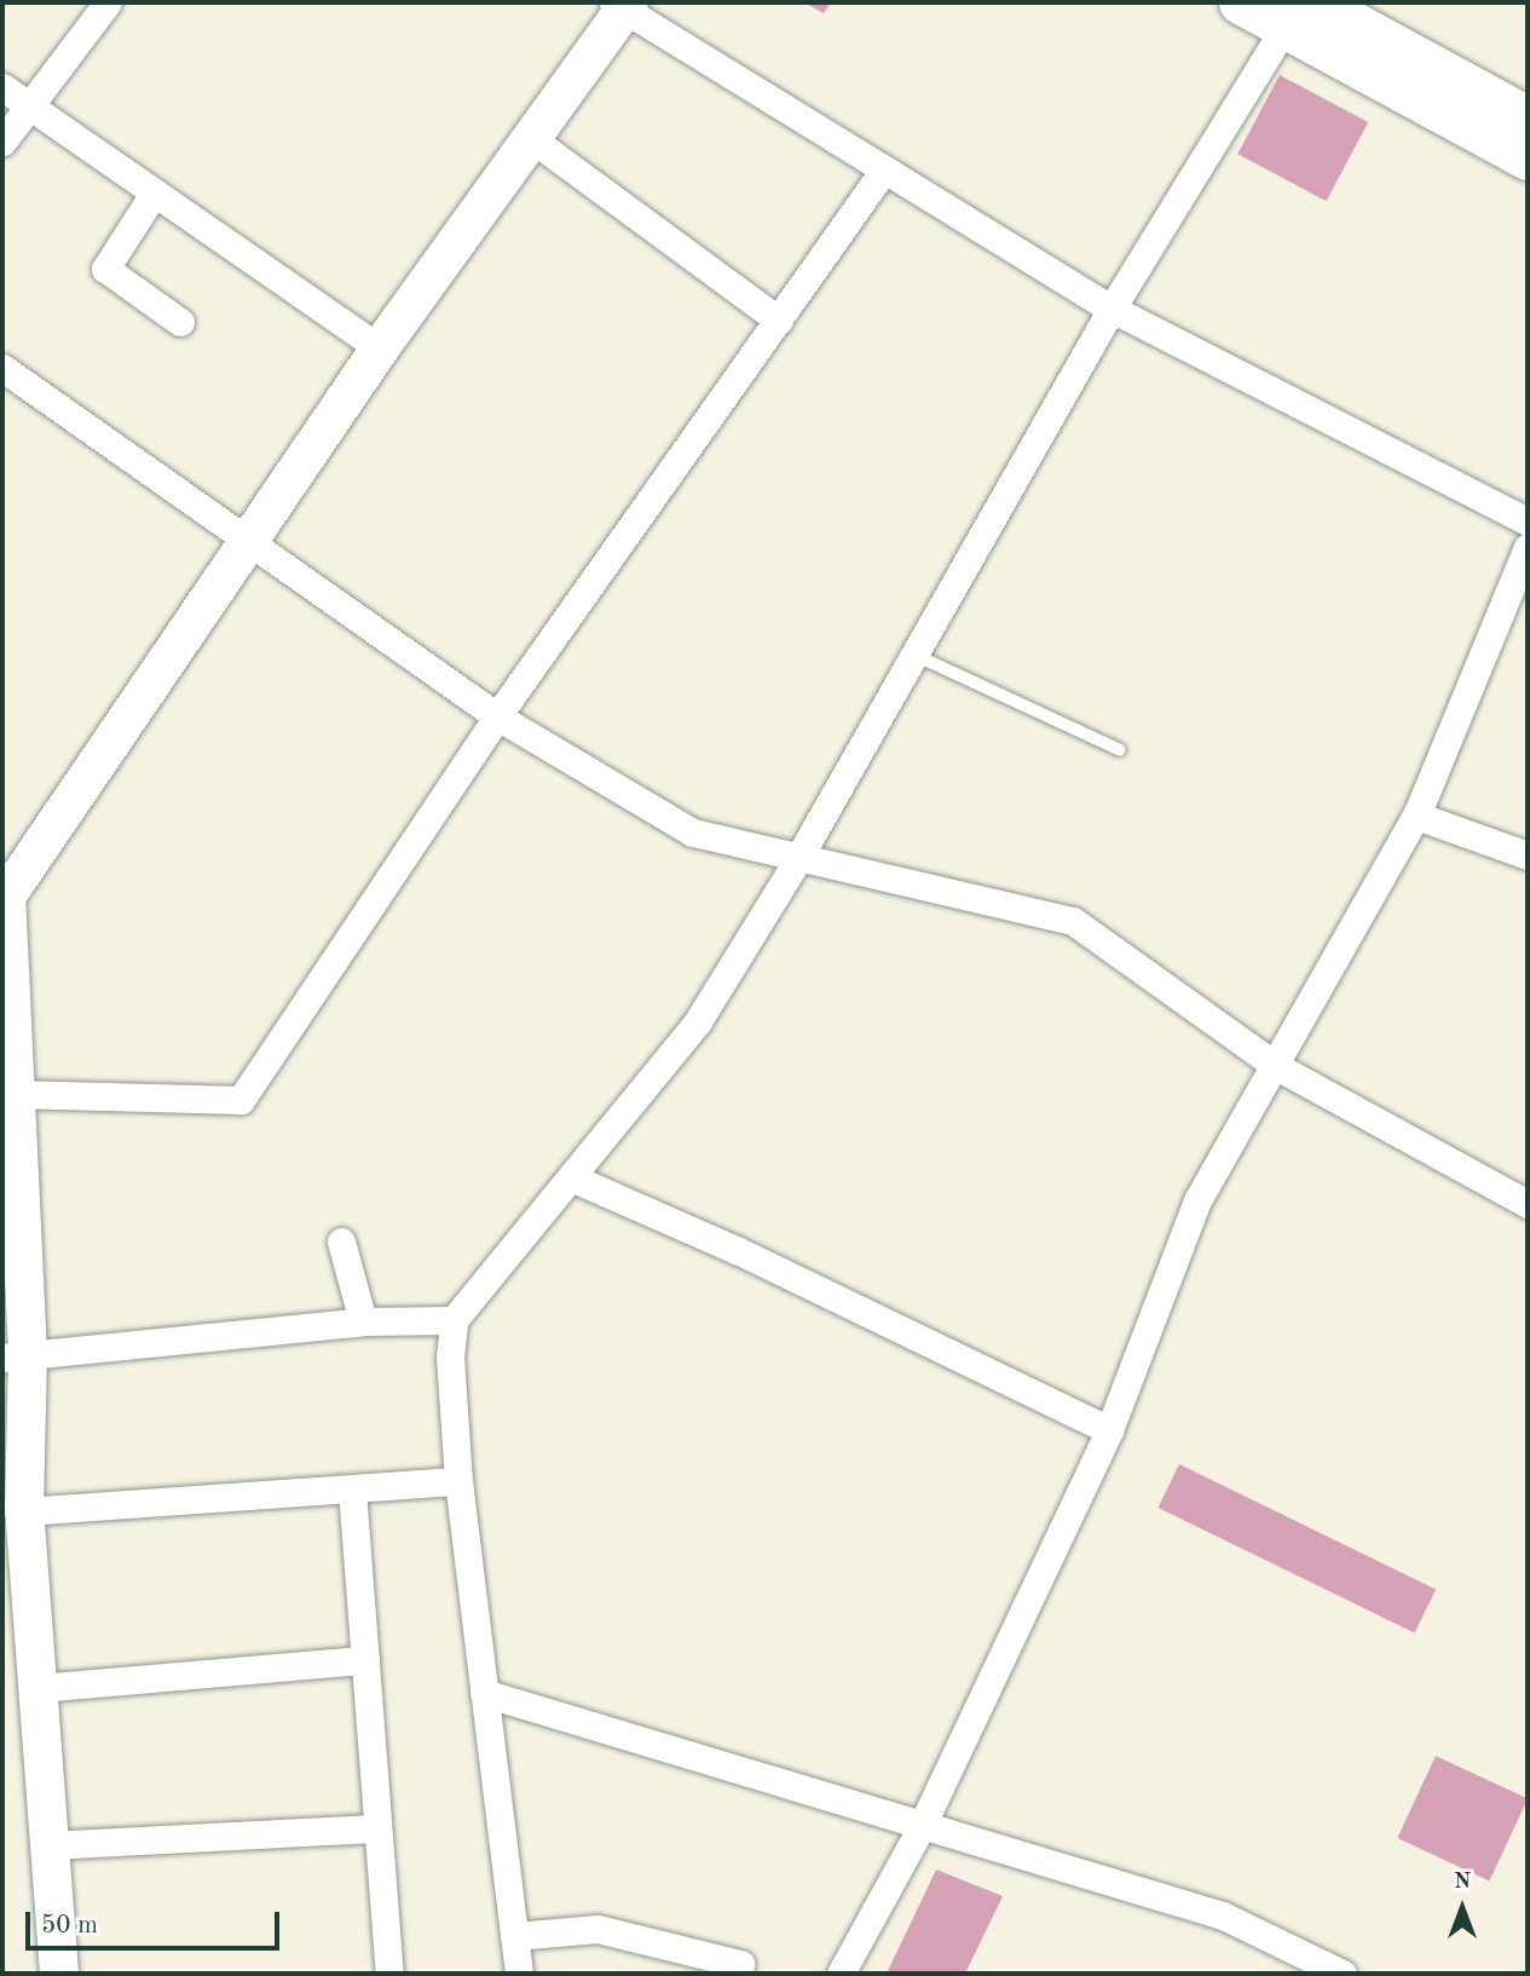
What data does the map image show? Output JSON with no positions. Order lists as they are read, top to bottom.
{
  "scale_bar": "50 m",
  "north": "top"
}
